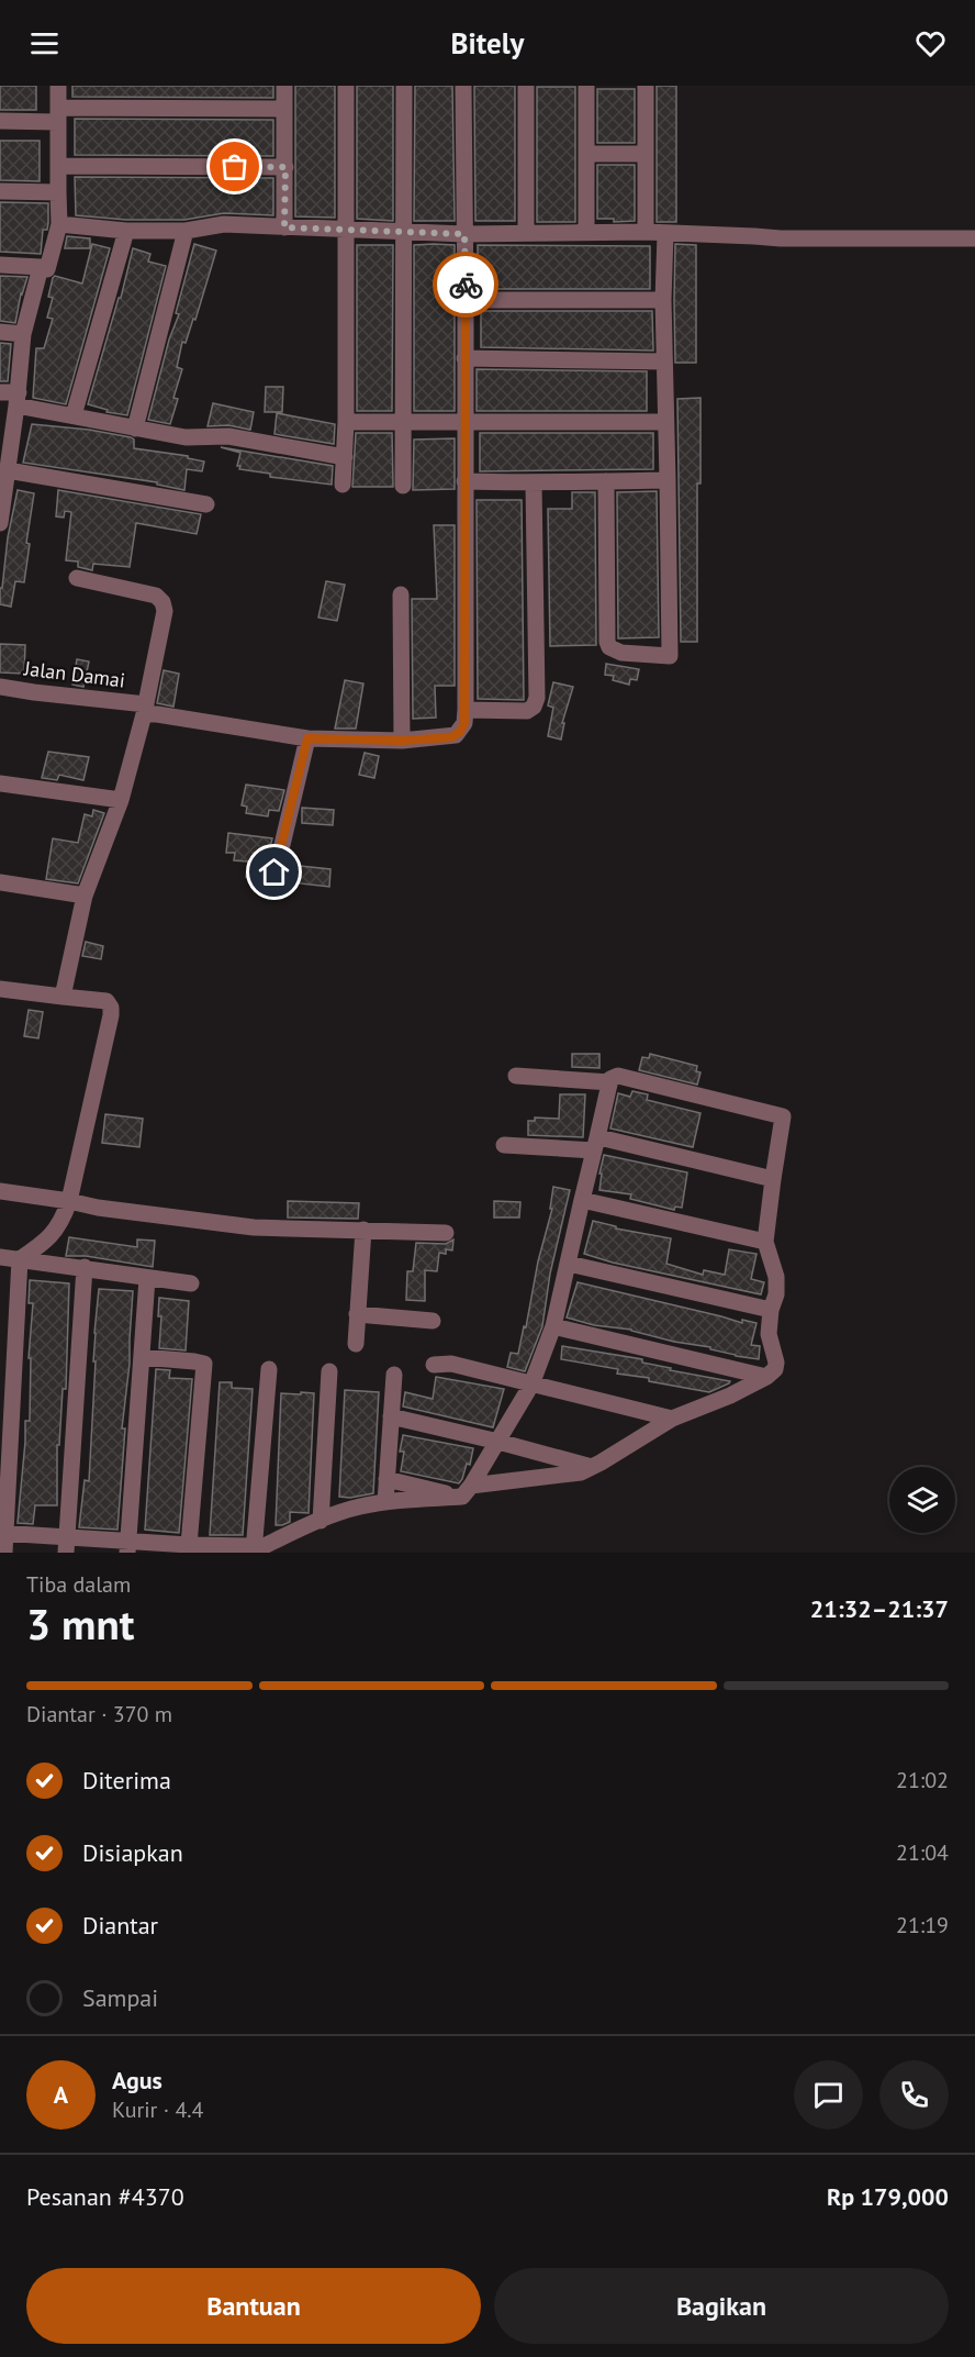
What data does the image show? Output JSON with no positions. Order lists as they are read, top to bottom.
{
  "streets": {
    "street": ["Jalan Damai"]
  },
  "page": {
    "header": "Bitely",
    "heading": ["3 mnt", "Tiba dalam", "21:32–21:37"],
    "panel": [
      "Agus",
      "Kurir · 4.4",
      "Pesanan #4370",
      "Rp 179,000"
    ],
    "bar": "Diantar · 370 m",
    "list": [
      ["Diterima", "21:02"],
      ["Disiapkan", "21:04"],
      ["Diantar", "21:19"],
      "Sampai"
    ],
    "round": "A",
    "buttons": ["Bantuan", "Bagikan"]
  }
}
